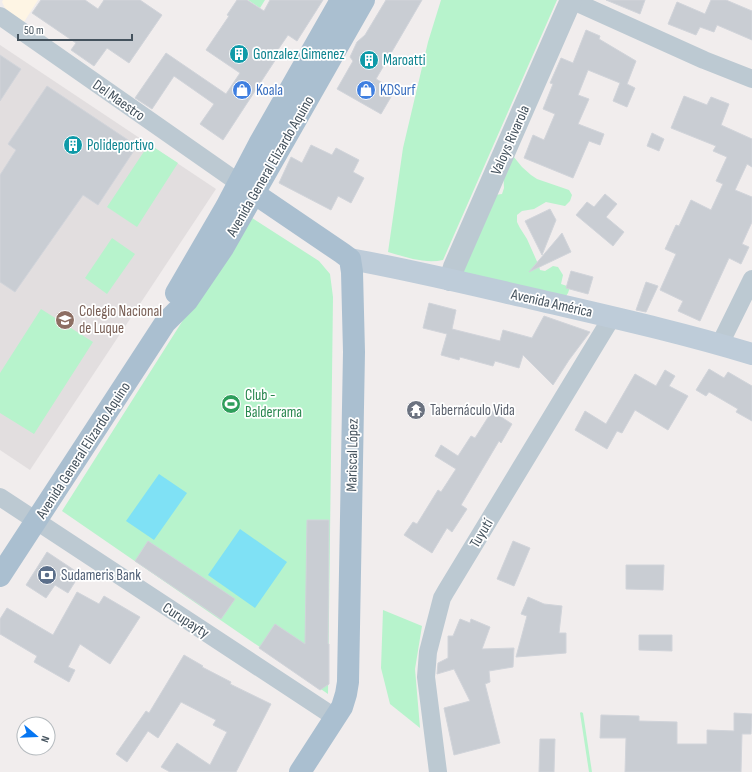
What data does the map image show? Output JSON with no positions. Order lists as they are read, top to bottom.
{
  "streets": {
    "main road": ["Avenida General Elizardo Aquino", "Avenida América", "Mariscal López"],
    "street": [
      "Del Maestro",
      "Valoys Rivarola",
      "Tuyutí",
      "Curupayty"
    ]
  },
  "crossings": [
    ["Del Maestro", "Avenida General Elizardo Aquino"],
    ["Valoys Rivarola", "Avenida América"],
    ["Avenida General Elizardo Aquino", "Curupayty"],
    ["Avenida América", "Mariscal López"],
    ["Avenida América", "Tuyutí"],
    ["Mariscal López", "Curupayty"]
  ],
  "places": {
    "building": ["Gonzalez Gimenez", "Maroatti", "Polideportivo"],
    "shop": ["Koala", "KDSurf"],
    "school or university": ["Colegio Nacional de Luque"],
    "sports": ["Club - Balderrama"],
    "temple": ["Tabernáculo Vida"],
    "bank": ["Sudameris Bank"]
  },
  "scale_bar": "50 m",
  "north": "right"
}
